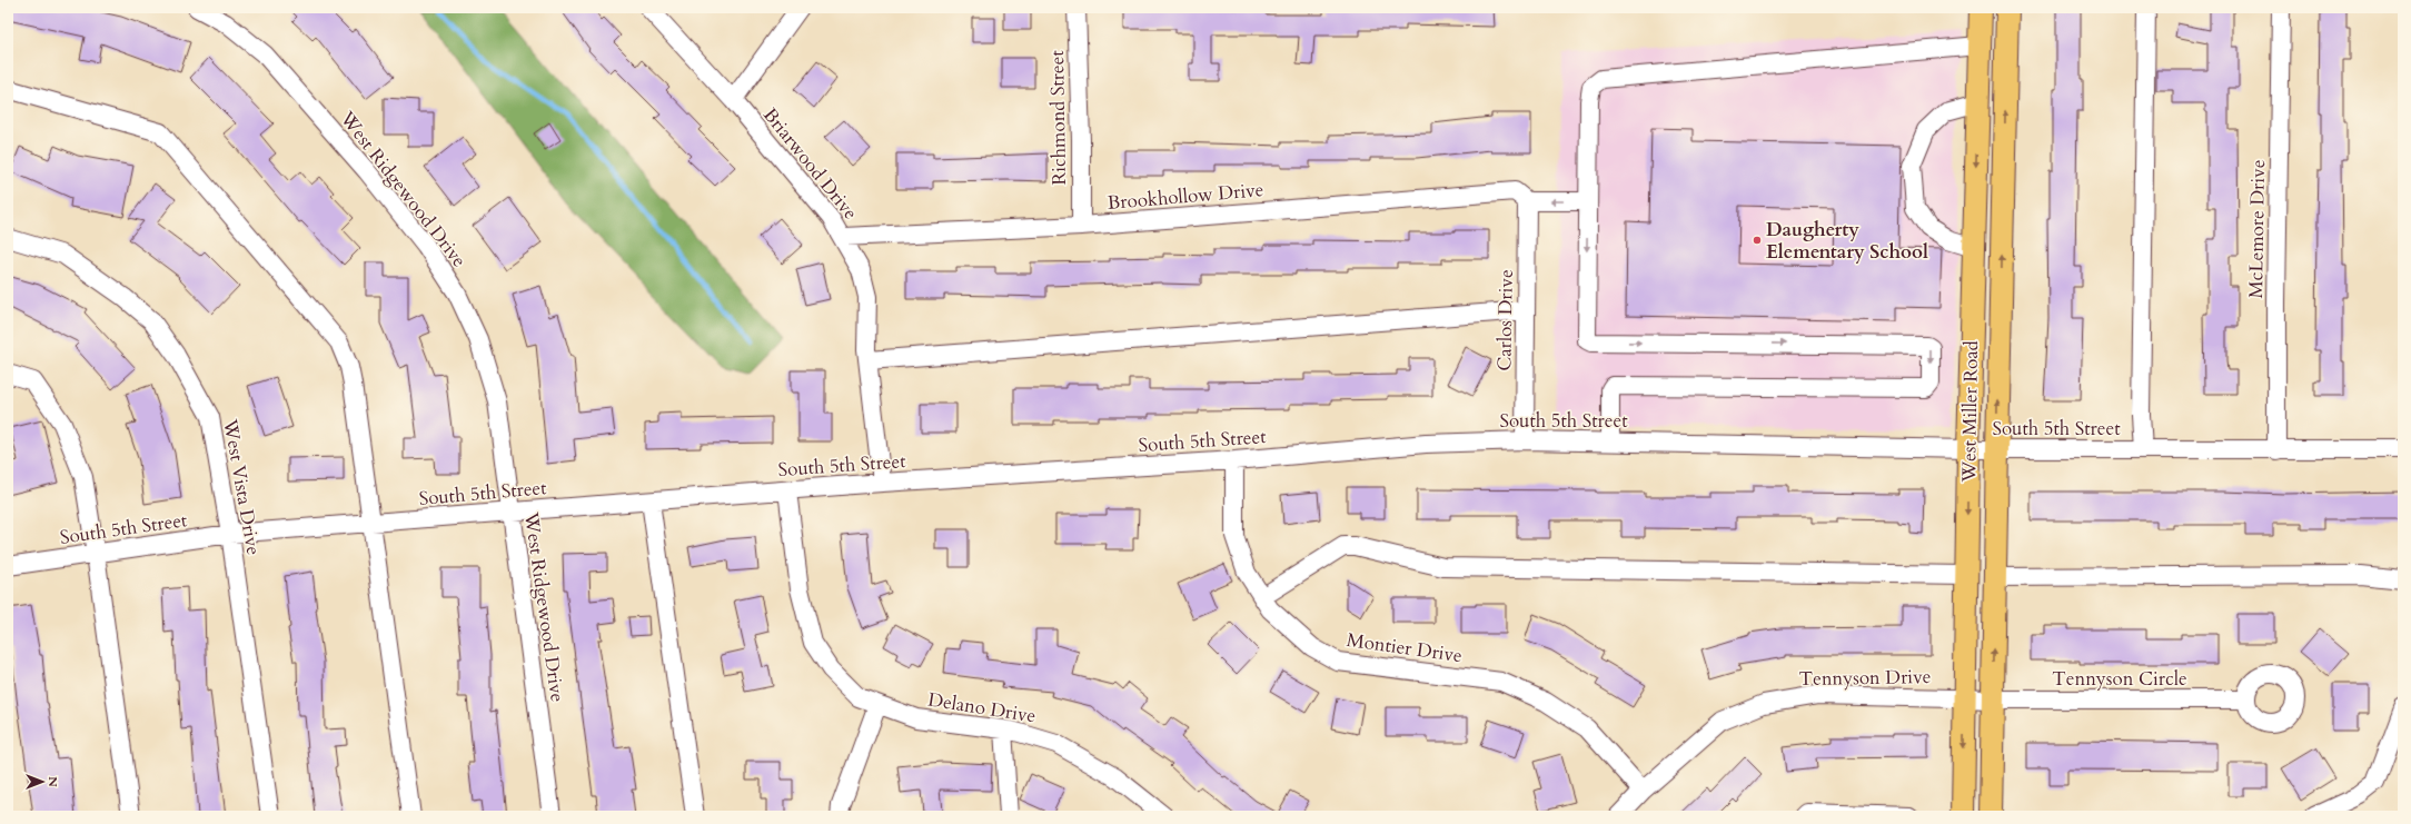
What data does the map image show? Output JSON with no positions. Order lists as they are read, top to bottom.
{
  "streets": {
    "main road": ["West Miller Road"],
    "street": [
      "Richmond Street",
      "Briarwood Drive",
      "West Ridgewood Drive",
      "Brookhollow Drive",
      "McLemore Drive",
      "Carlos Drive",
      "South 5th Street",
      "West Vista Drive",
      "Montier Drive",
      "Tennyson Drive",
      "Tennyson Circle",
      "Delano Drive"
    ]
  },
  "crossings": [
    ["Richmond Street", "Brookhollow Drive"],
    ["Briarwood Drive", "Brookhollow Drive"],
    ["Briarwood Drive", "South 5th Street"],
    ["West Ridgewood Drive", "South 5th Street"],
    ["Brookhollow Drive", "Carlos Drive"],
    ["McLemore Drive", "South 5th Street"],
    ["Carlos Drive", "South 5th Street"],
    ["West Miller Road", "South 5th Street"],
    ["West Miller Road", "Tennyson Drive"],
    ["West Miller Road", "Tennyson Circle"],
    ["South 5th Street", "West Vista Drive"],
    ["South 5th Street", "Montier Drive"],
    ["South 5th Street", "Delano Drive"],
    ["Montier Drive", "Tennyson Drive"],
    ["Tennyson Drive", "Tennyson Circle"]
  ],
  "places": ["Daugherty Elementary School"],
  "north": "right"
}
